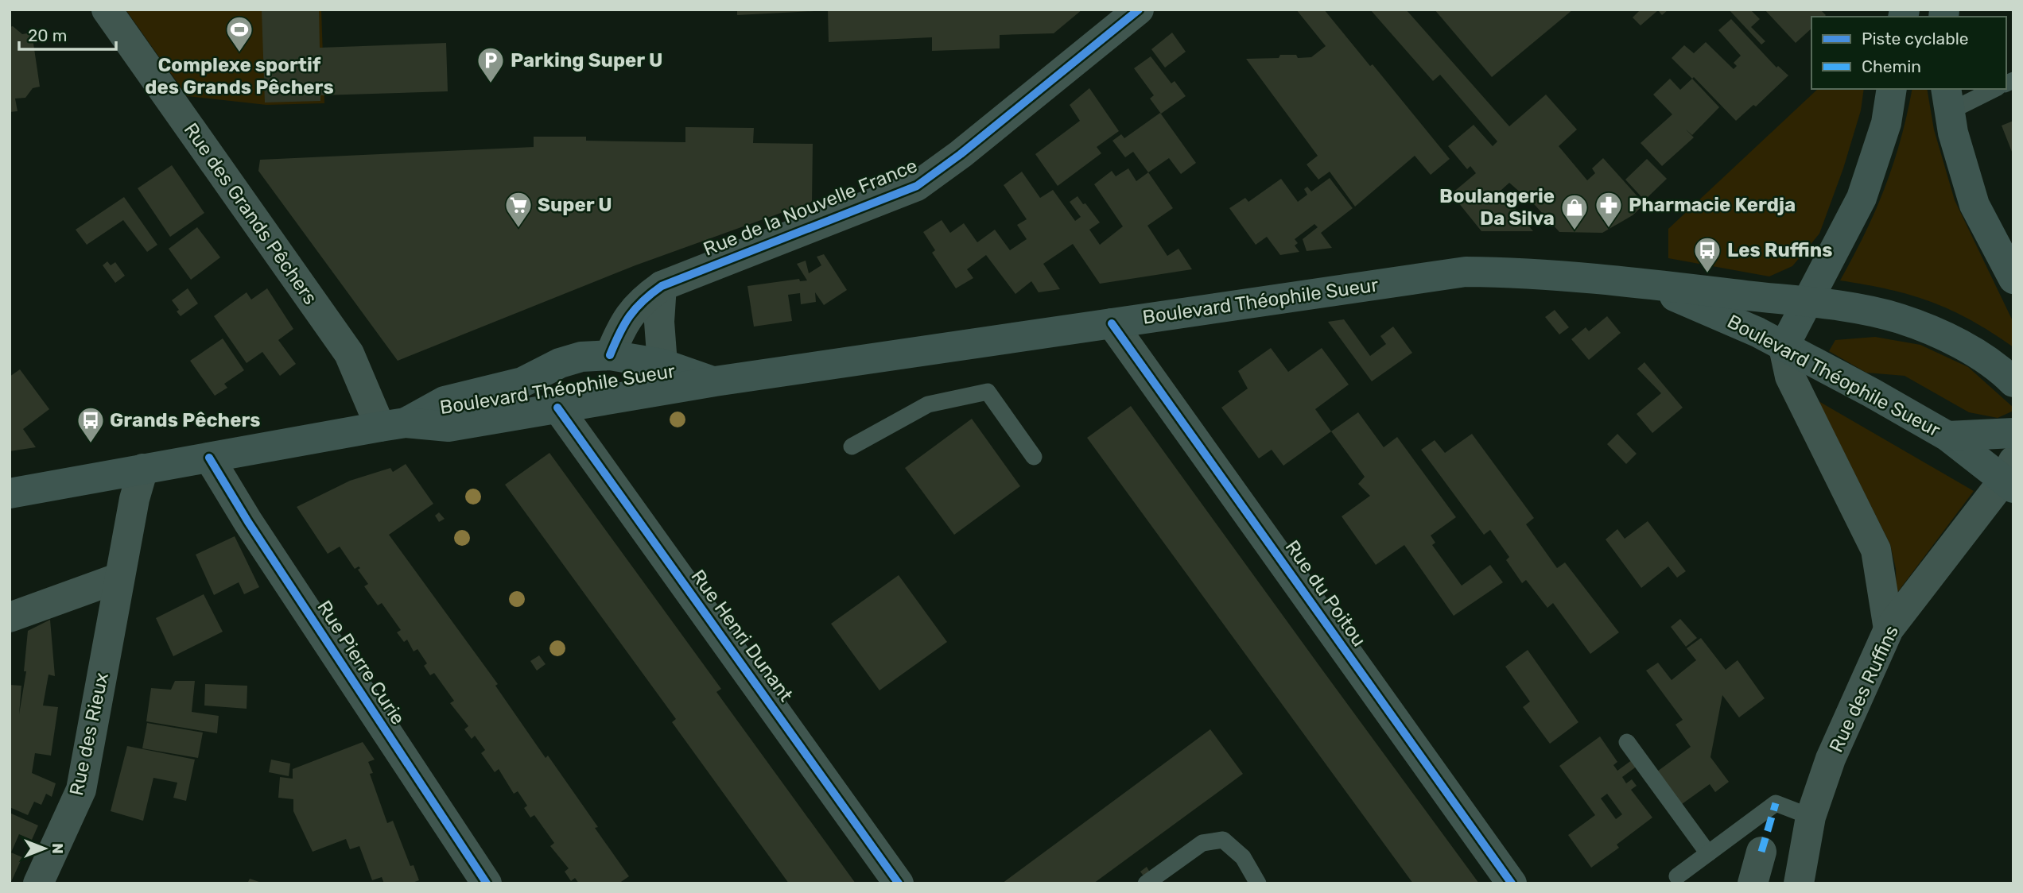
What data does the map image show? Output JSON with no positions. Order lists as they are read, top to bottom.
{
  "streets": {
    "main road": ["Boulevard Théophile Sueur"],
    "street": [
      "Rue de la Nouvelle France",
      "Rue des Grands Pêchers",
      "Rue du Poitou",
      "Rue Henri Dunant",
      "Rue Pierre Curie",
      "Rue des Ruffins",
      "Rue des Rieux"
    ]
  },
  "crossings": [
    ["Rue de la Nouvelle France", "Boulevard Théophile Sueur"],
    ["Rue des Grands Pêchers", "Boulevard Théophile Sueur"],
    ["Boulevard Théophile Sueur", "Rue du Poitou"],
    ["Boulevard Théophile Sueur", "Rue Henri Dunant"],
    ["Boulevard Théophile Sueur", "Rue Pierre Curie"],
    ["Boulevard Théophile Sueur", "Rue des Ruffins"],
    ["Boulevard Théophile Sueur", "Rue des Rieux"]
  ],
  "places": {
    "sports": ["Complexe sportif des Grands Pêchers"],
    "parking": ["Parking Super U"],
    "supermarket": ["Super U"],
    "pharmacy": ["Pharmacie Kerdja"],
    "shop": ["Boulangerie Da Silva"],
    "bus stop": ["Les Ruffins", "Grands Pêchers"]
  },
  "legend": ["Piste cyclable", "Chemin"],
  "scale_bar": "20 m",
  "north": "right"
}
